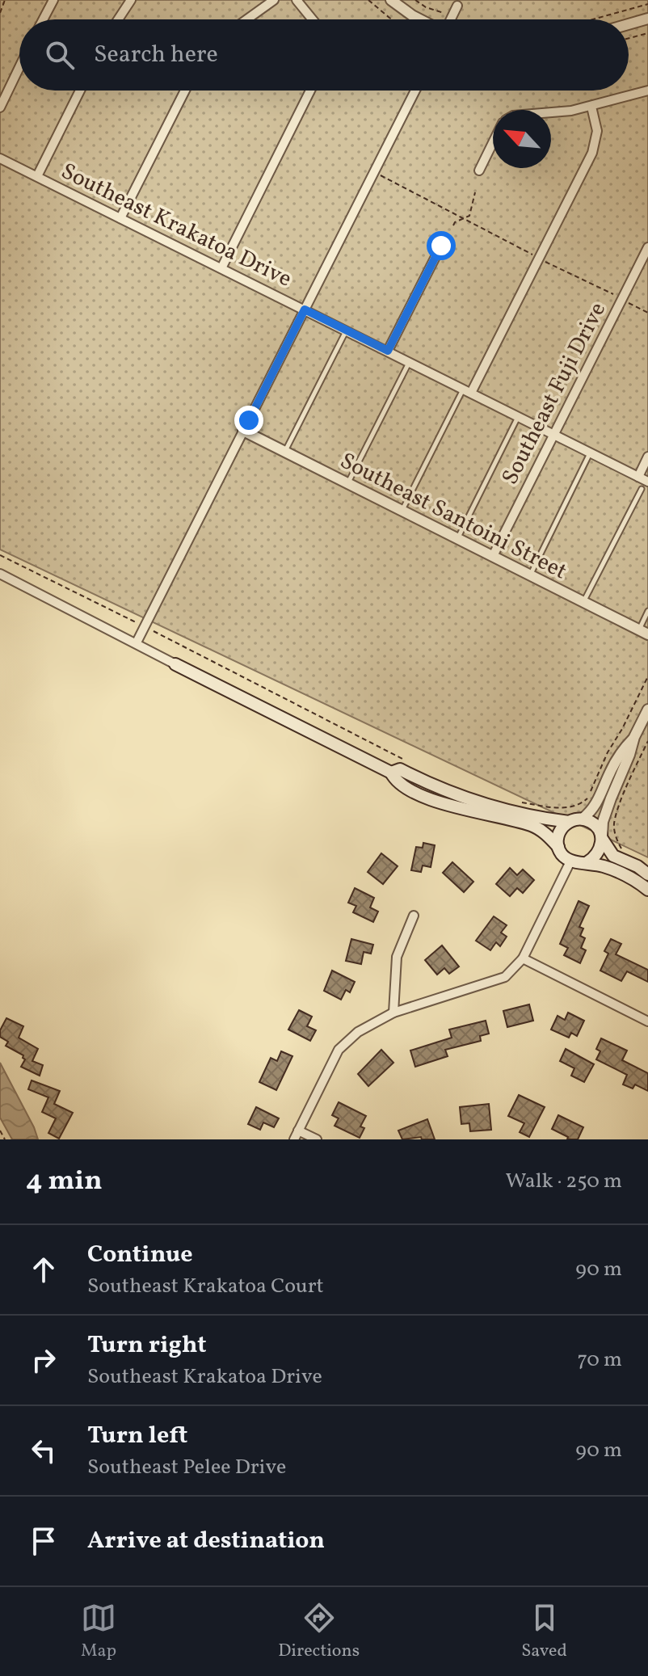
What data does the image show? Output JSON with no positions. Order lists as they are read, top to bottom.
{
  "streets": {
    "street": ["Southeast Krakatoa Drive", "Southeast Fuji Drive", "Southeast Santoini Street"]
  },
  "crossings": [
    ["Southeast Krakatoa Drive", "Southeast Fuji Drive"],
    ["Southeast Fuji Drive", "Southeast Santoini Street"]
  ],
  "north": "top left",
  "page": {
    "search": "Search here",
    "heading": ["4 min", "Walk · 250 m"],
    "list": [
      ["Continue", "Southeast Krakatoa Court", "90 m"],
      ["Turn right", "Southeast Krakatoa Drive", "70 m"],
      ["Turn left", "Southeast Pelee Drive", "90 m"],
      "Arrive at destination"
    ],
    "nav": ["Map", "Directions", "Saved"]
  }
}
